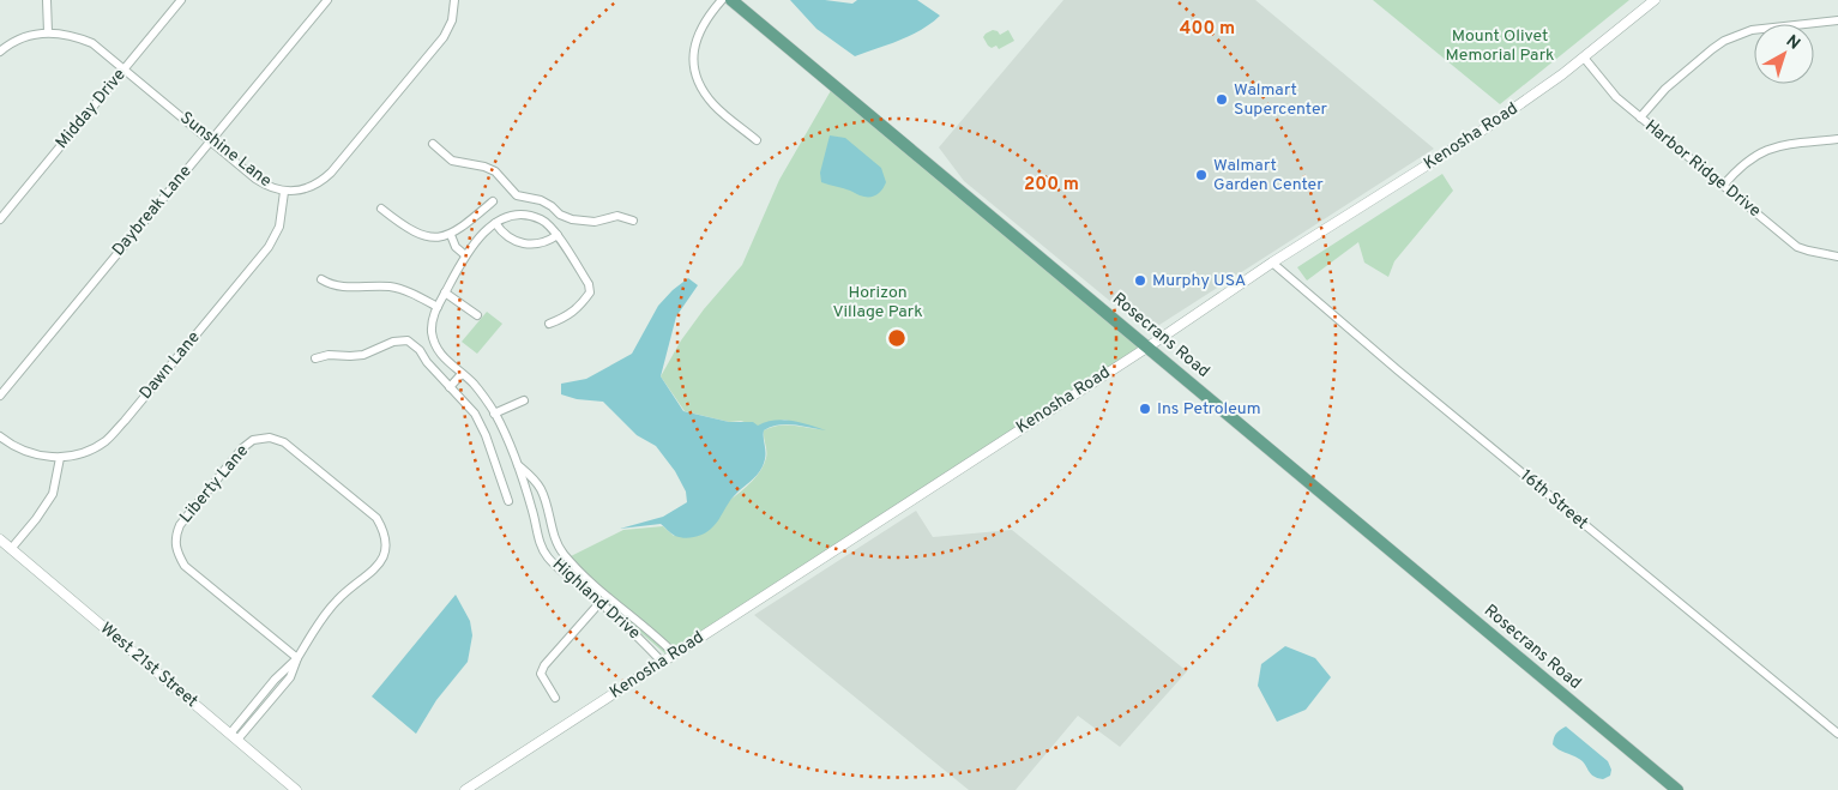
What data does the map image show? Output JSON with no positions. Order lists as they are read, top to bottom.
{
  "streets": {
    "main road": ["Rosecrans Road"],
    "street": [
      "Midday Drive",
      "Kenosha Road",
      "Sunshine Lane",
      "Harbor Ridge Drive",
      "Daybreak Lane",
      "Dawn Lane",
      "Liberty Lane",
      "16th Street",
      "Highland Drive",
      "West 21st Street"
    ]
  },
  "crossings": [
    ["Midday Drive", "Sunshine Lane"],
    ["Kenosha Road", "Harbor Ridge Drive"],
    ["Kenosha Road", "Rosecrans Road"],
    ["Kenosha Road", "16th Street"],
    ["Kenosha Road", "Highland Drive"],
    ["Sunshine Lane", "Daybreak Lane"],
    ["Sunshine Lane", "Dawn Lane"],
    ["Liberty Lane", "West 21st Street"]
  ],
  "parks": ["Mount Olivet Memorial Park", "Horizon Village Park"],
  "places": [
    "Walmart Supercenter",
    "Walmart Garden Center",
    "Murphy USA",
    "Ins Petroleum"
  ],
  "north": "top right",
  "rings": ["400 m", "200 m"]
}
